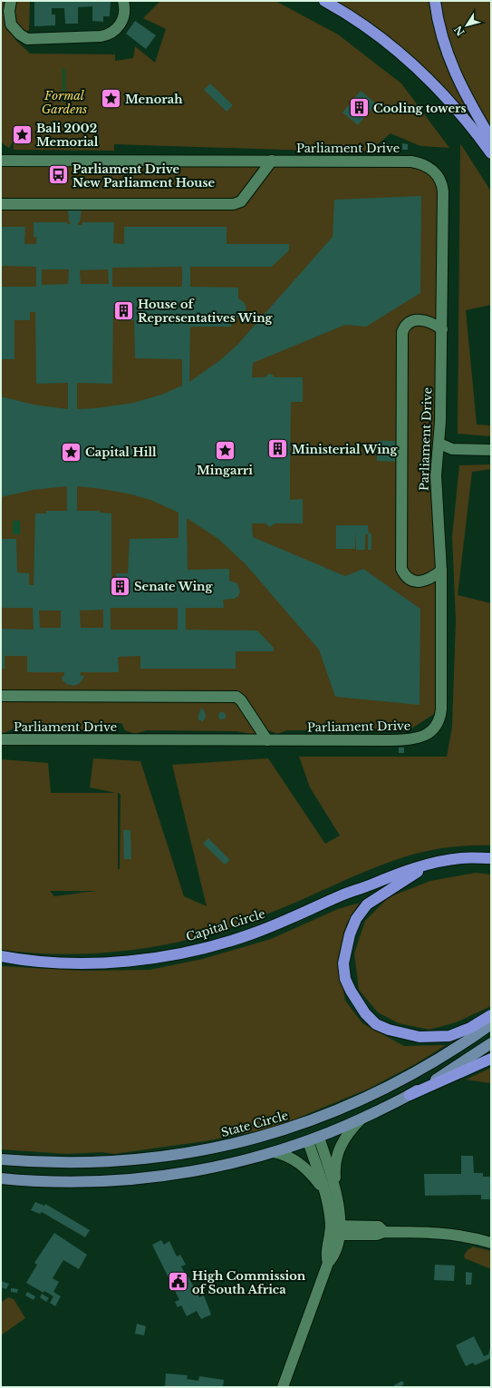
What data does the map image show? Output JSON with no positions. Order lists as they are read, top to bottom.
{
  "streets": {
    "highway": ["Capital Circle"],
    "main road": ["State Circle"],
    "street": ["Parliament Drive"]
  },
  "parks": ["Formal Gardens"],
  "places": {
    "place": [
      "Menorah",
      "Bali 2002 Memorial",
      "Mingarri",
      "Capital Hill"
    ],
    "building": [
      "Cooling towers",
      "House of Representatives Wing",
      "Ministerial Wing",
      "Senate Wing"
    ],
    "bus stop": ["Parliament Drive New Parliament House"],
    "public building": ["High Commission of South Africa"]
  },
  "north": "bottom left"
}
